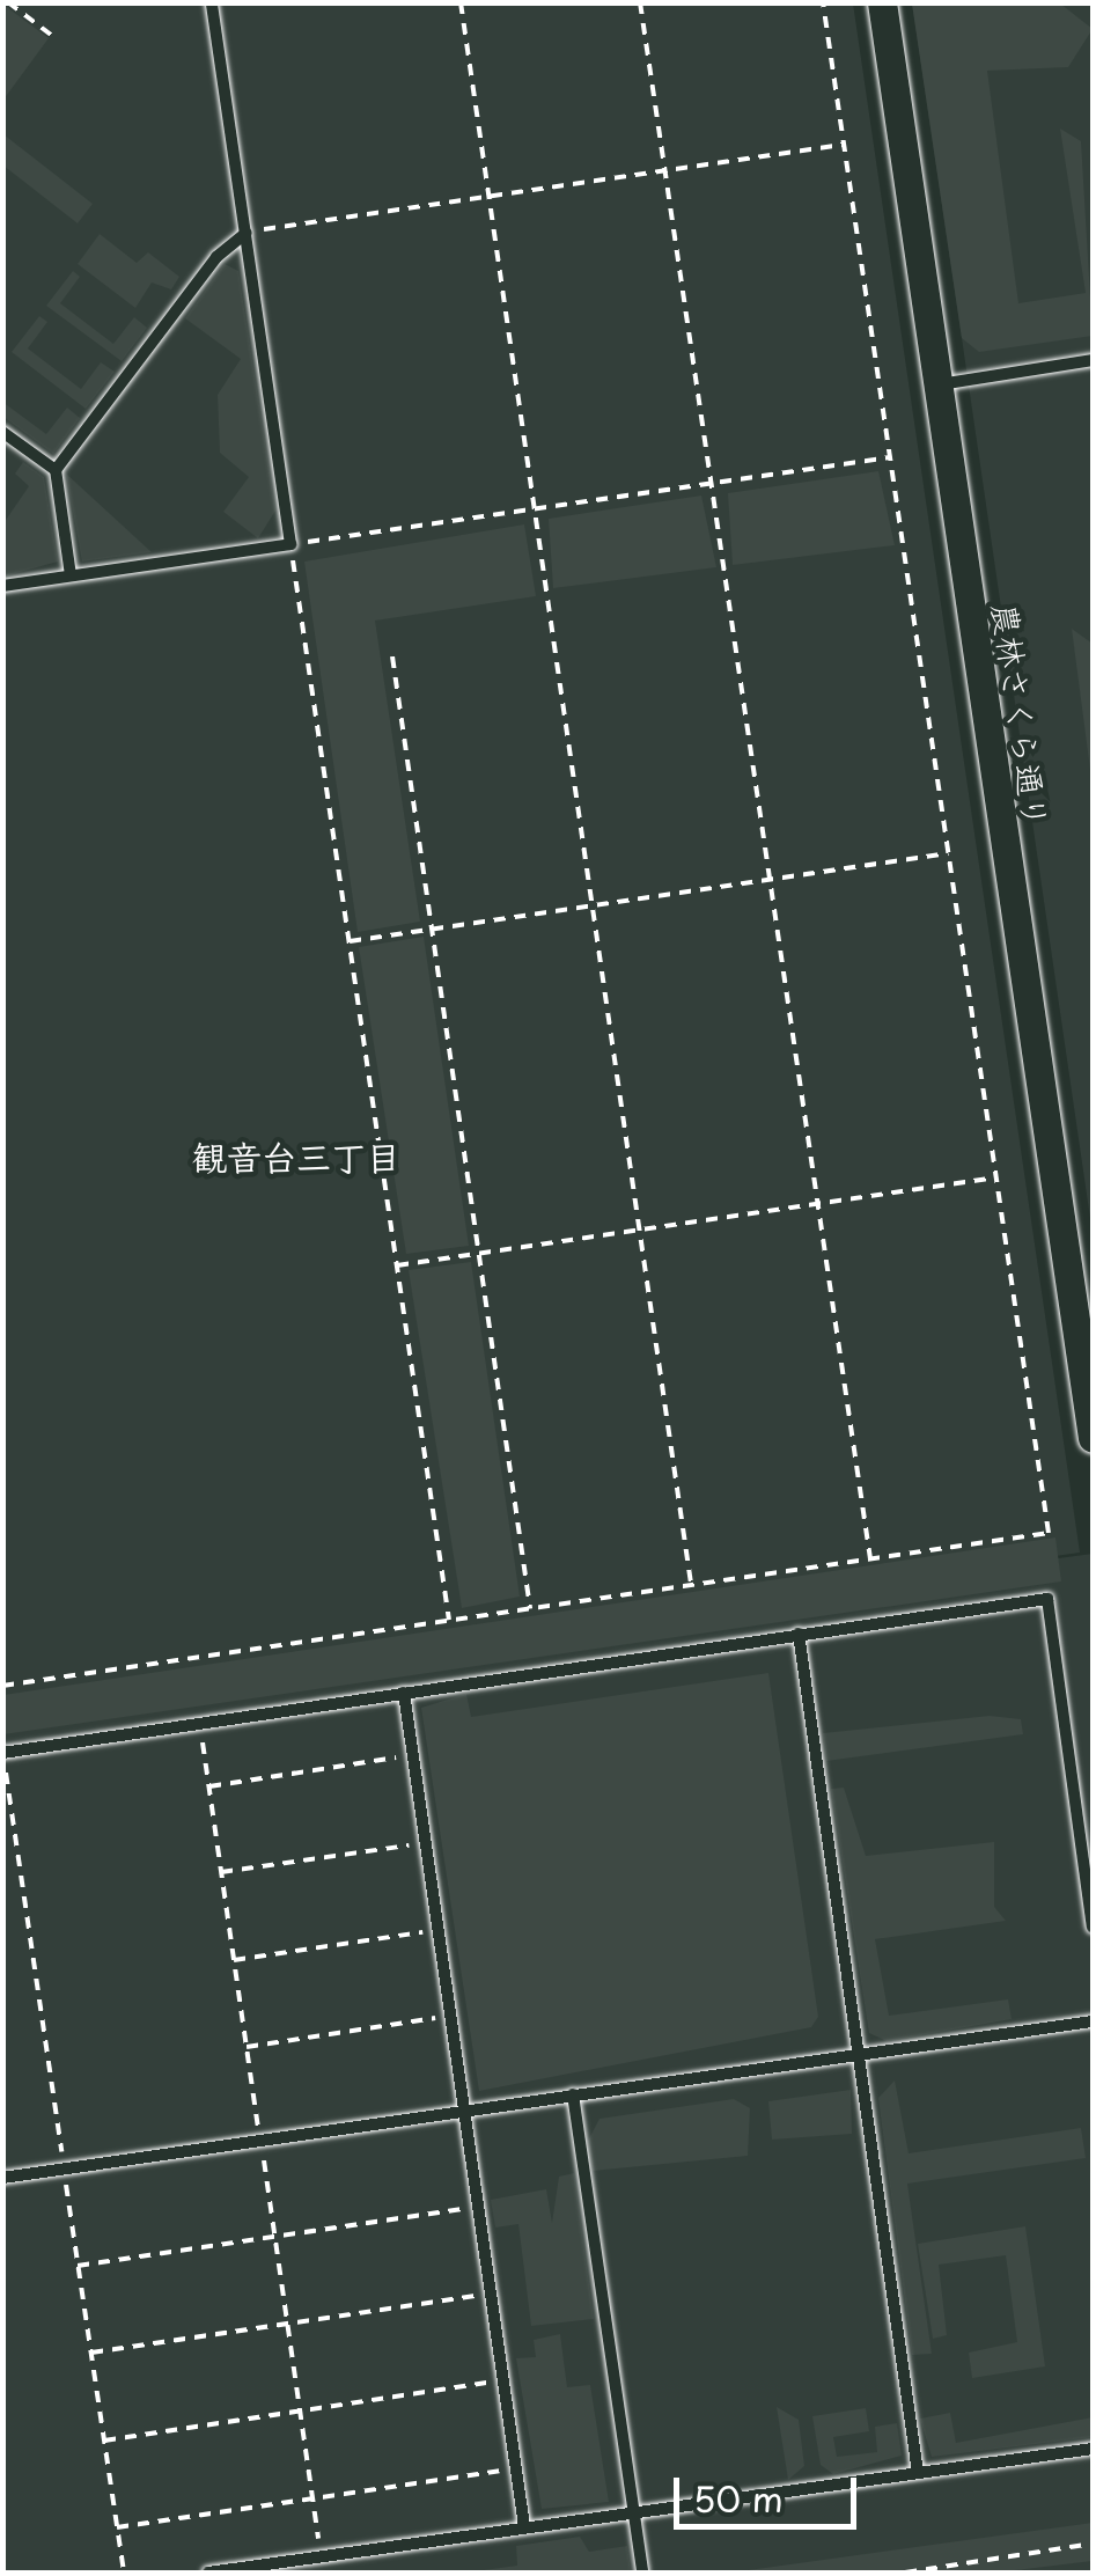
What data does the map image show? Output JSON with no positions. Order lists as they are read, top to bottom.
{
  "streets": {
    "street": ["農林さくら通り"]
  },
  "districts": ["観音台三丁目"],
  "scale_bar": "50 m"
}
